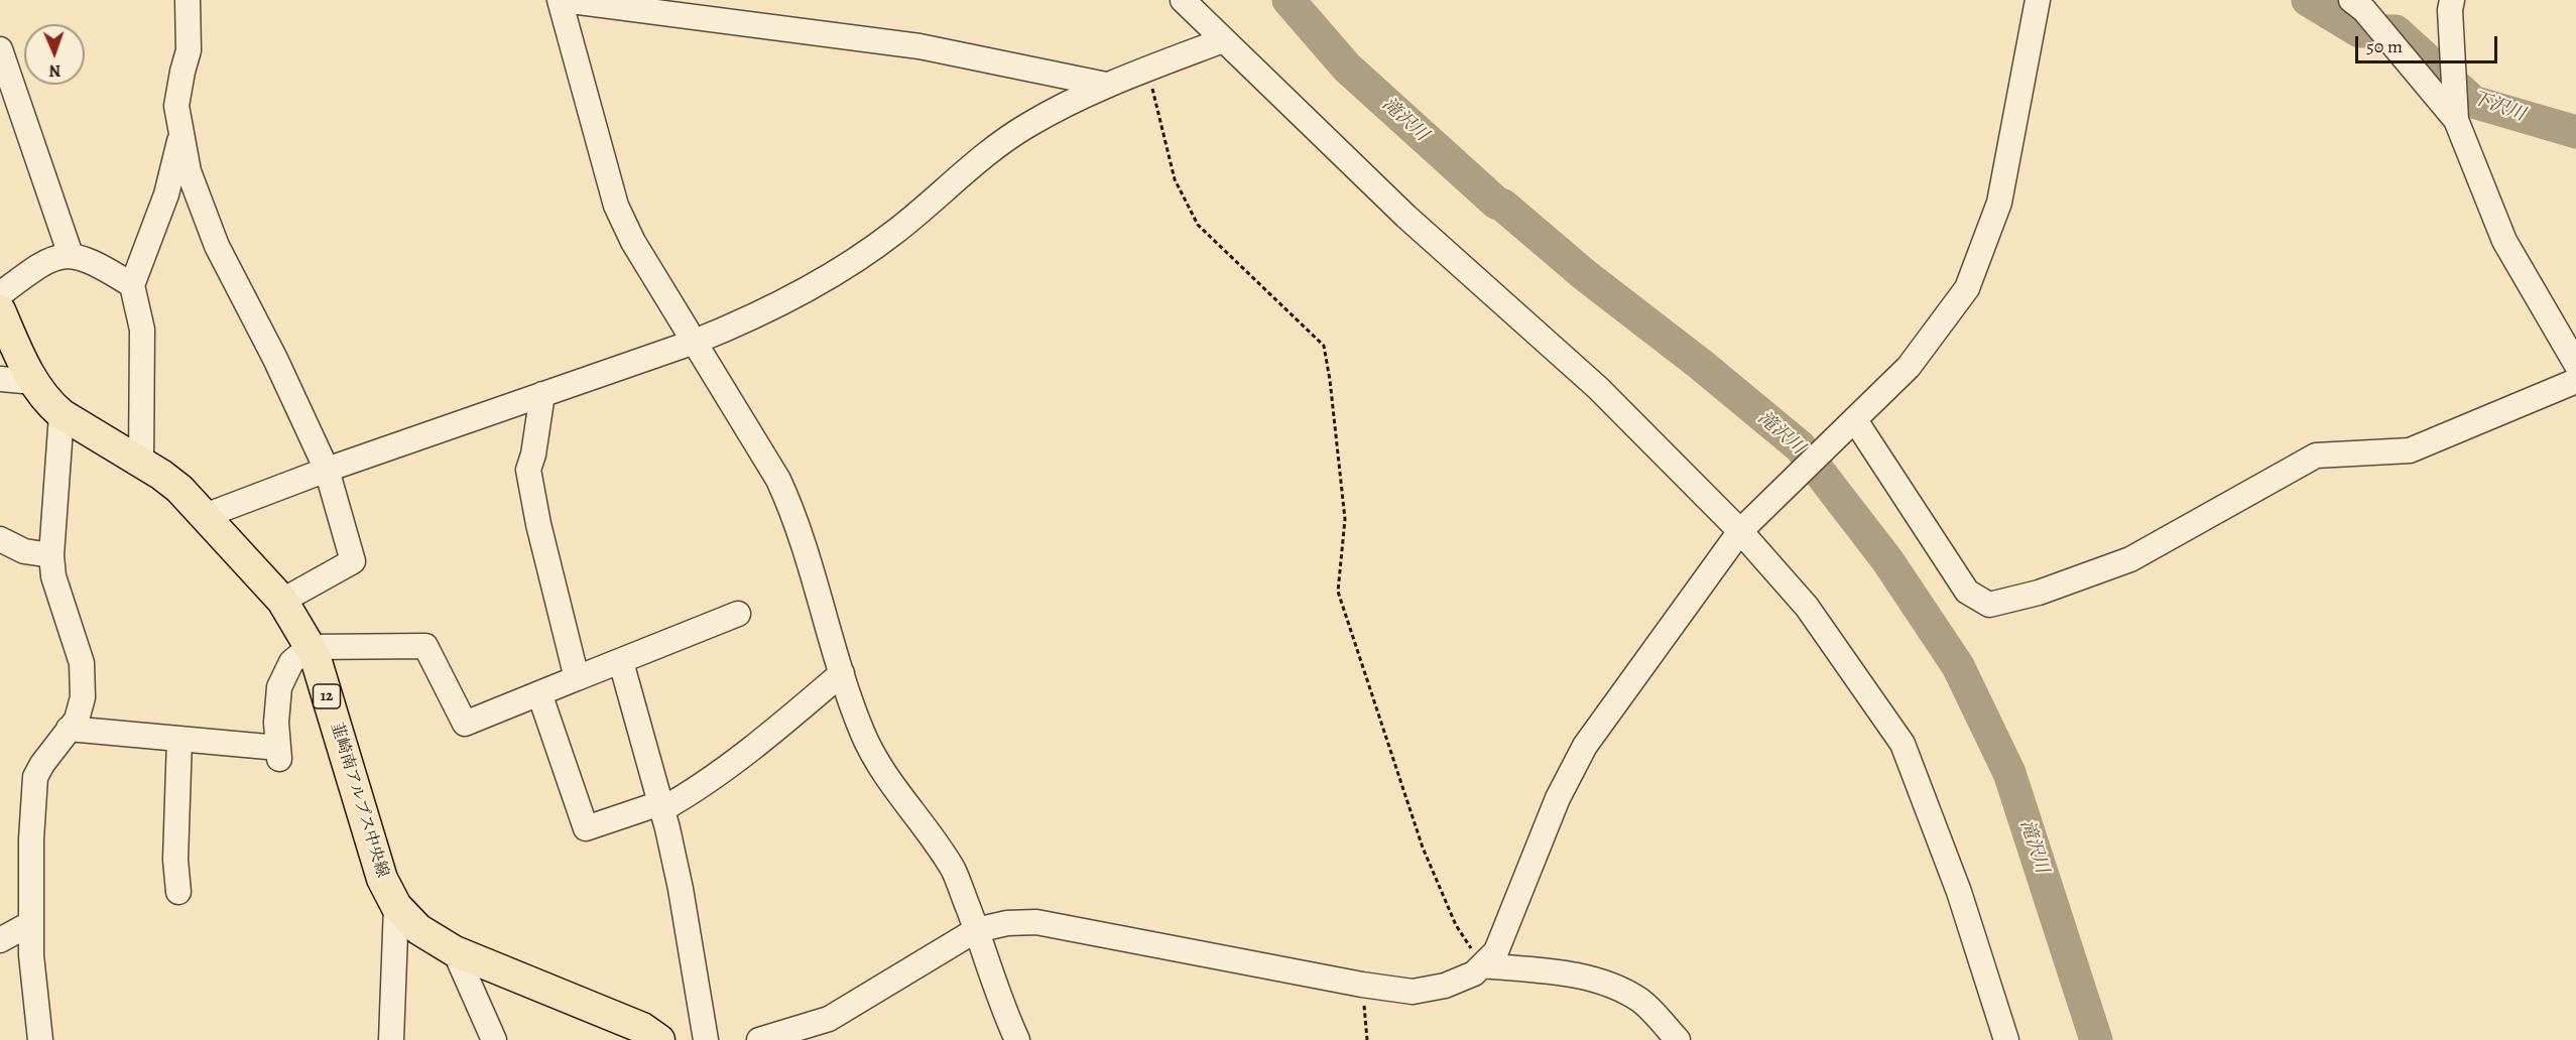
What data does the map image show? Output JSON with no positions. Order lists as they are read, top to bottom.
{
  "streets": {
    "main road": ["12", "韮崎南アルプス中央線"]
  },
  "water": ["下沢川", "滝沢川"],
  "scale_bar": "50 m",
  "north": "bottom"
}
